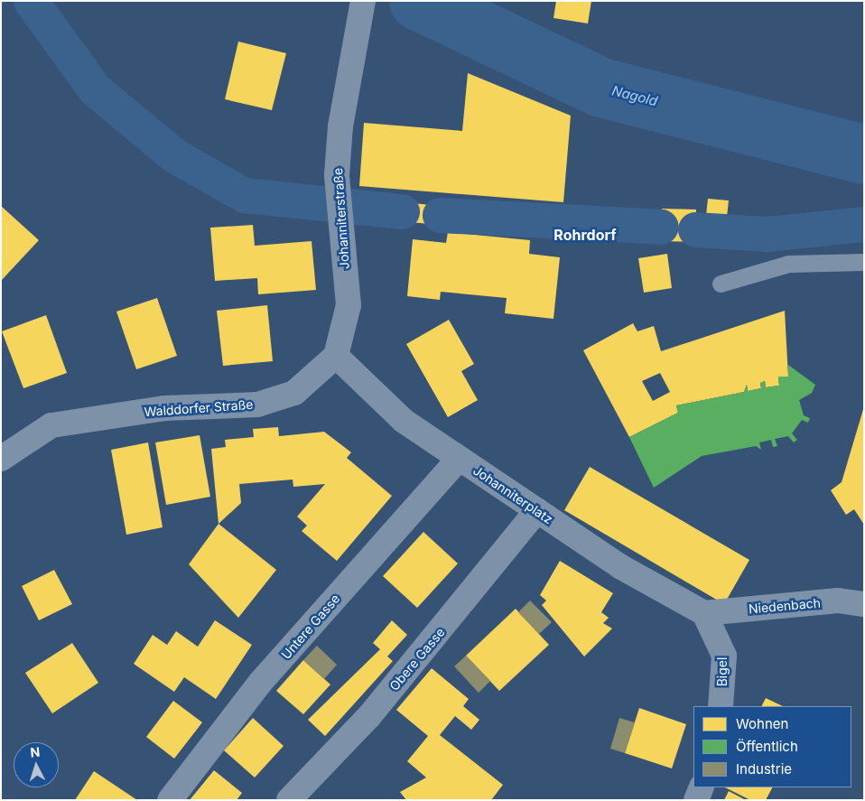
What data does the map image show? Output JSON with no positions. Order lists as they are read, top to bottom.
{
  "streets": {
    "street": [
      "Johanniterstraße",
      "Walddorfer Straße",
      "Johanniterplatz",
      "Niedenbach",
      "Untere Gasse",
      "Obere Gasse",
      "Bigel"
    ]
  },
  "crossings": [
    ["Johanniterstraße", "Walddorfer Straße"],
    ["Johanniterstraße", "Johanniterplatz"],
    ["Walddorfer Straße", "Johanniterplatz"],
    ["Johanniterplatz", "Niedenbach"],
    ["Johanniterplatz", "Untere Gasse"],
    ["Johanniterplatz", "Obere Gasse"],
    ["Johanniterplatz", "Bigel"],
    ["Niedenbach", "Bigel"]
  ],
  "districts": ["Rohrdorf"],
  "water": ["Nagold"],
  "legend": ["Wohnen", "Öffentlich", "Industrie"],
  "north": "top"
}
